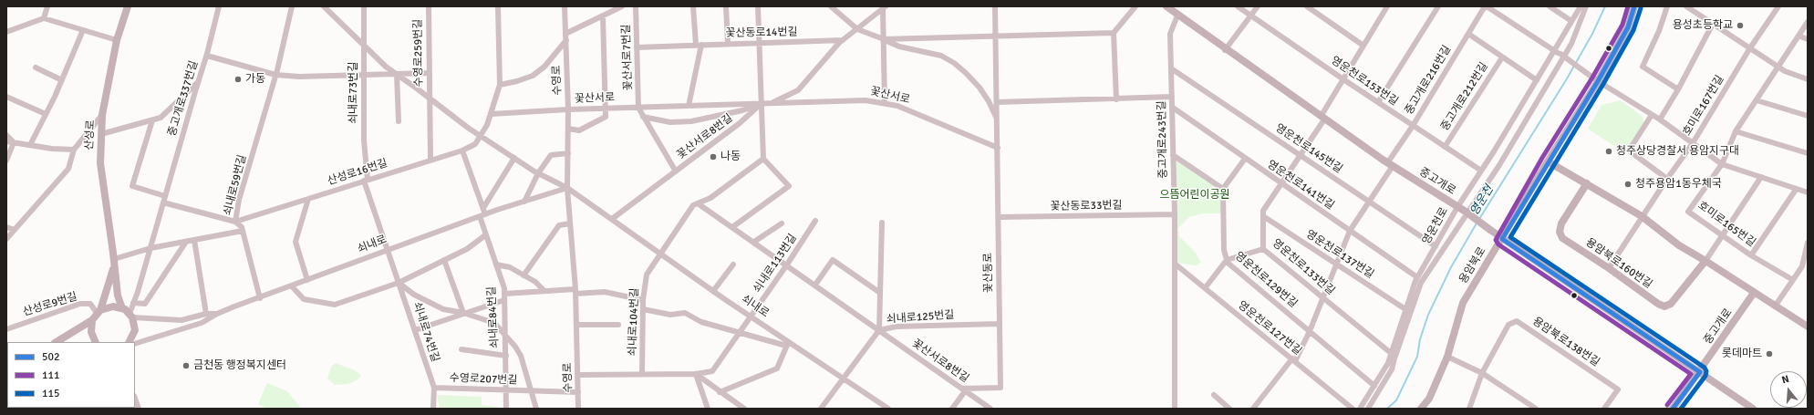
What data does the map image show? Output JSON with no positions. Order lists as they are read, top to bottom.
{
  "streets": {
    "street": [
      "꽃산동로14번길",
      "수영로259번길",
      "꽃산서로7번길",
      "수영로",
      "중고개로216번길",
      "영운천로153번길",
      "쇠내로73번길",
      "꽃산서로",
      "중고개로212번길",
      "중고개로337번길",
      "호미로167번길",
      "산성로",
      "꽃산서로8번길",
      "중고개로243번길",
      "영운천로145번길",
      "산성로16번길",
      "중고개로",
      "쇠내로59번길",
      "영운천로141번길",
      "꽃산동로33번길",
      "호미로165번길",
      "영운천로",
      "쇠내로",
      "영운천로137번길",
      "쇠내로113번길",
      "용암북로160번길",
      "용암북로",
      "영운천로133번길",
      "꽃산동로",
      "영운천로129번길",
      "산성로9번길",
      "쇠내로84번길",
      "쇠내로125번길",
      "쇠내로104번길",
      "영운천로127번길",
      "쇠내로74번길",
      "용암북로138번길",
      "수영로207번길"
    ]
  },
  "crossings": [
    ["꽃산동로14번길", "꽃산서로7번길"],
    ["꽃산동로14번길", "꽃산서로"],
    ["수영로259번길", "수영로"],
    ["수영로259번길", "산성로16번길"],
    ["수영로259번길", "쇠내로"],
    ["꽃산서로7번길", "꽃산서로"],
    ["꽃산서로7번길", "꽃산서로8번길"],
    ["수영로", "꽃산서로"],
    ["수영로", "쇠내로"],
    ["수영로", "쇠내로113번길"],
    ["수영로", "수영로207번길"],
    ["중고개로216번길", "영운천로153번길"],
    ["중고개로216번길", "영운천로145번길"],
    ["중고개로216번길", "중고개로"],
    ["중고개로216번길", "영운천로141번길"],
    ["중고개로216번길", "영운천로137번길"],
    ["중고개로216번길", "영운천로133번길"],
    ["중고개로216번길", "영운천로129번길"],
    ["중고개로216번길", "영운천로127번길"],
    ["영운천로153번길", "중고개로212번길"],
    ["영운천로153번길", "영운천로"],
    ["영운천로153번길", "영운천로133번길"],
    ["쇠내로73번길", "산성로16번길"],
    ["쇠내로73번길", "쇠내로"],
    ["쇠내로73번길", "쇠내로74번길"],
    ["꽃산서로", "꽃산서로8번길"],
    ["꽃산서로", "산성로16번길"],
    ["꽃산서로", "꽃산동로"],
    ["호미로167번길", "용암북로160번길"],
    ["꽃산서로8번길", "쇠내로113번길"],
    ["꽃산서로8번길", "꽃산동로"],
    ["꽃산서로8번길", "쇠내로125번길"],
    ["꽃산서로8번길", "쇠내로104번길"],
    ["중고개로243번길", "영운천로145번길"],
    ["중고개로243번길", "중고개로"],
    ["중고개로243번길", "영운천로141번길"],
    ["중고개로243번길", "꽃산동로33번길"],
    ["중고개로243번길", "영운천로127번길"],
    ["영운천로145번길", "영운천로"],
    ["영운천로145번길", "영운천로133번길"],
    ["산성로16번길", "쇠내로59번길"],
    ["중고개로", "영운천로"],
    ["중고개로", "용암북로"],
    ["중고개로", "영운천로133번길"],
    ["쇠내로59번길", "쇠내로"],
    ["영운천로141번길", "영운천로"],
    ["영운천로141번길", "영운천로133번길"],
    ["꽃산동로33번길", "꽃산동로"],
    ["영운천로", "영운천로137번길"],
    ["영운천로", "영운천로133번길"],
    ["영운천로", "영운천로129번길"],
    ["쇠내로", "쇠내로113번길"],
    ["쇠내로", "쇠내로84번길"],
    ["쇠내로", "쇠내로125번길"],
    ["쇠내로", "쇠내로104번길"],
    ["쇠내로", "쇠내로74번길"],
    ["영운천로137번길", "영운천로133번길"],
    ["쇠내로113번길", "쇠내로104번길"],
    ["꽃산동로", "쇠내로125번길"],
    ["쇠내로84번길", "수영로207번길"],
    ["쇠내로74번길", "수영로207번길"]
  ],
  "water": ["영운천"],
  "parks": ["으뜸어린이공원"],
  "places": [
    "용성초등학교",
    "가동",
    "청주상당경찰서 용암지구대",
    "나동",
    "청주용암1동우체국",
    "롯데마트",
    "금천동 행정복지센터"
  ],
  "lines": ["transit line 502", "transit line 111", "transit line 115"],
  "legend": ["502", "111", "115"],
  "north": "top"
}
